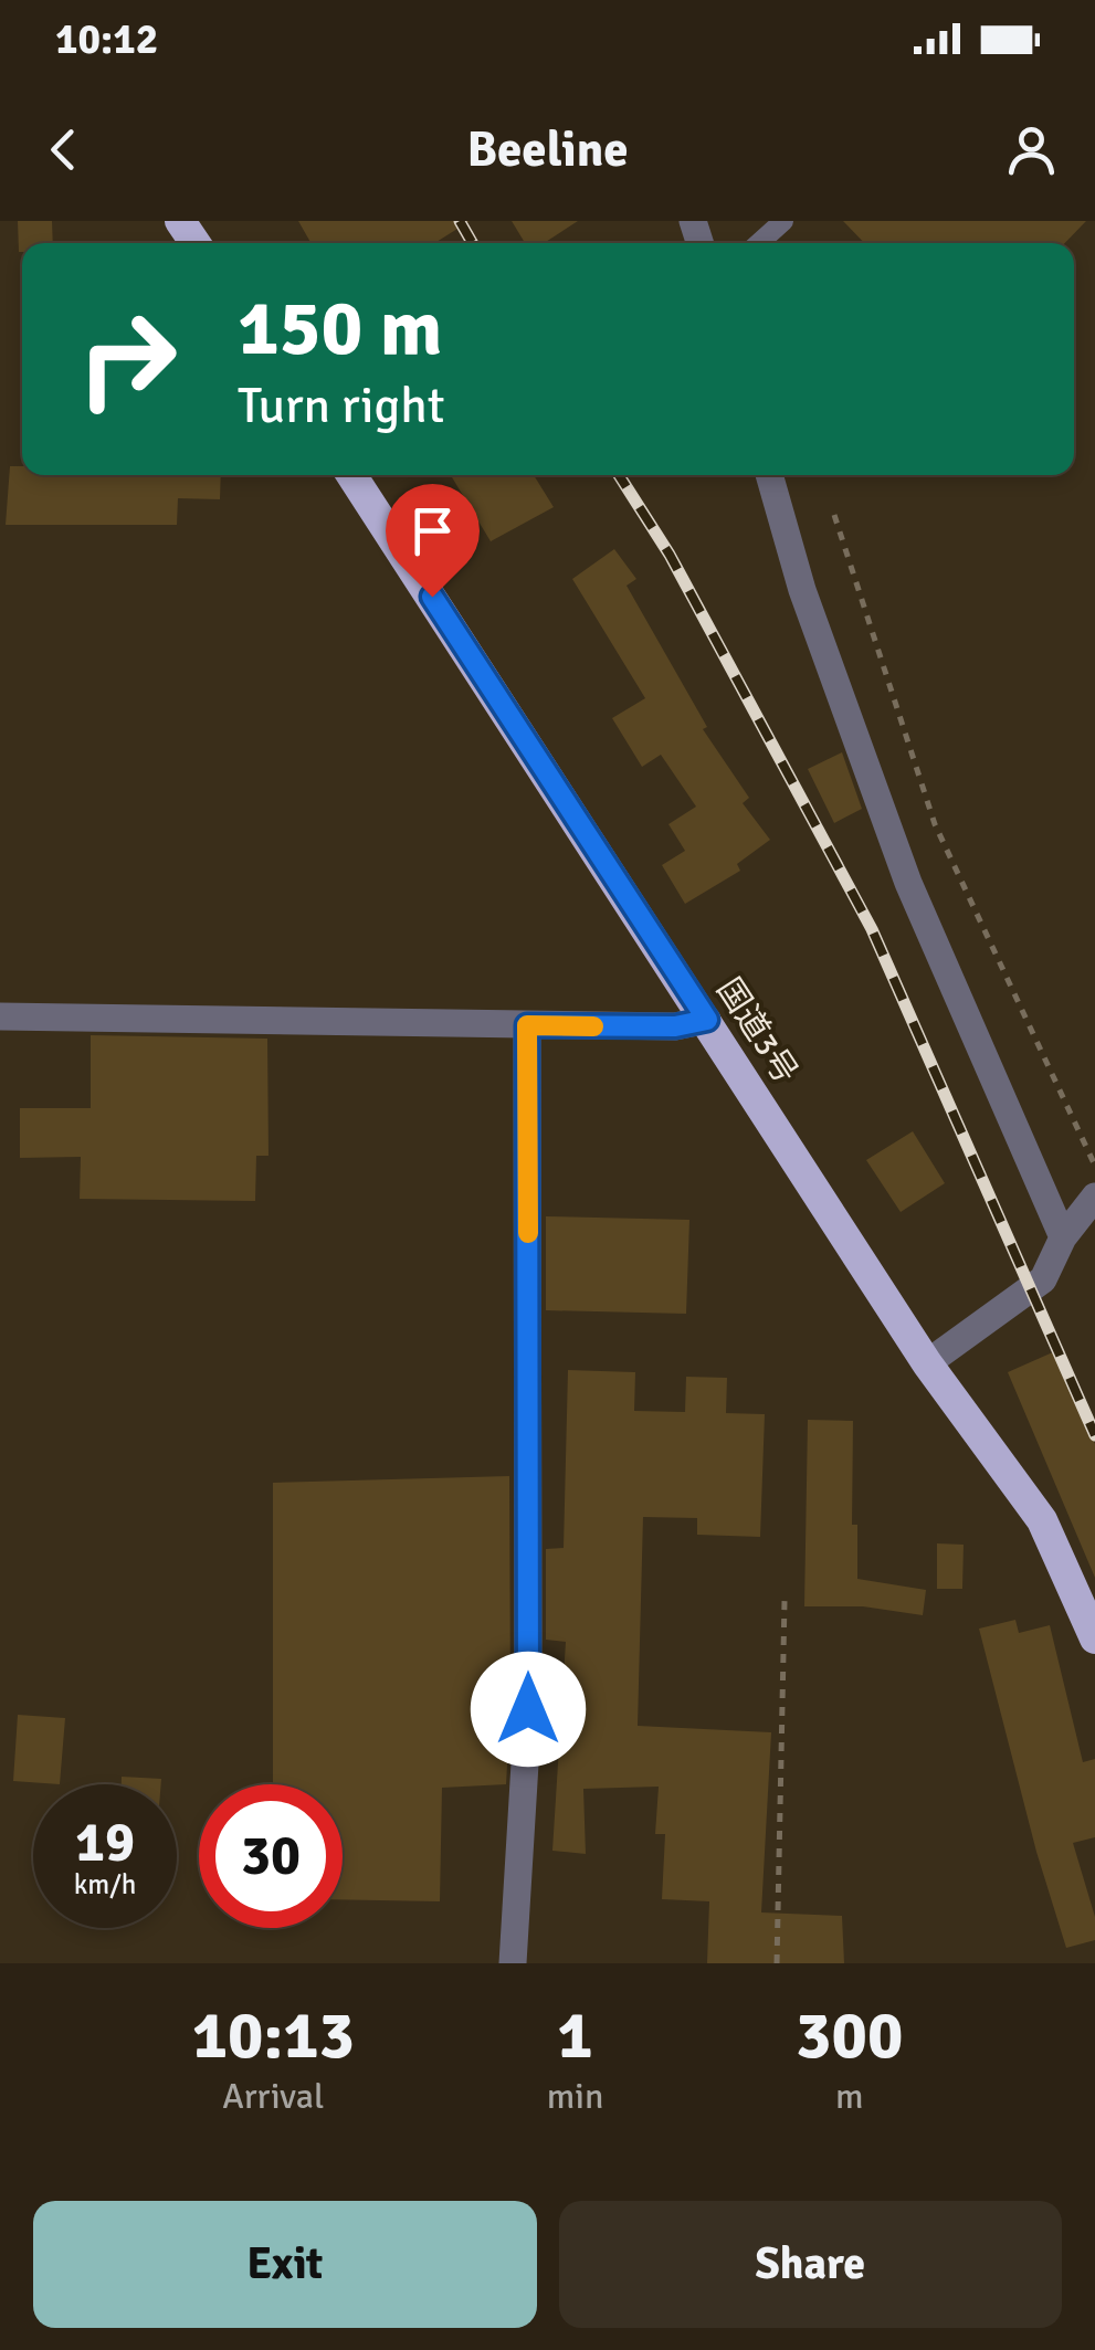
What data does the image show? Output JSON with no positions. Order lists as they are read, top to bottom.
{
  "streets": {
    "highway": ["国道3号"]
  },
  "page": {
    "status": "10:12",
    "header": "Beeline",
    "turn": ["150 m", "Turn right"],
    "speed": "19 km/h",
    "limit": "30",
    "eta": [
      "10:13",
      "Arrival",
      "1",
      "min",
      "300",
      "m"
    ],
    "buttons": ["Exit", "Share"]
  }
}
